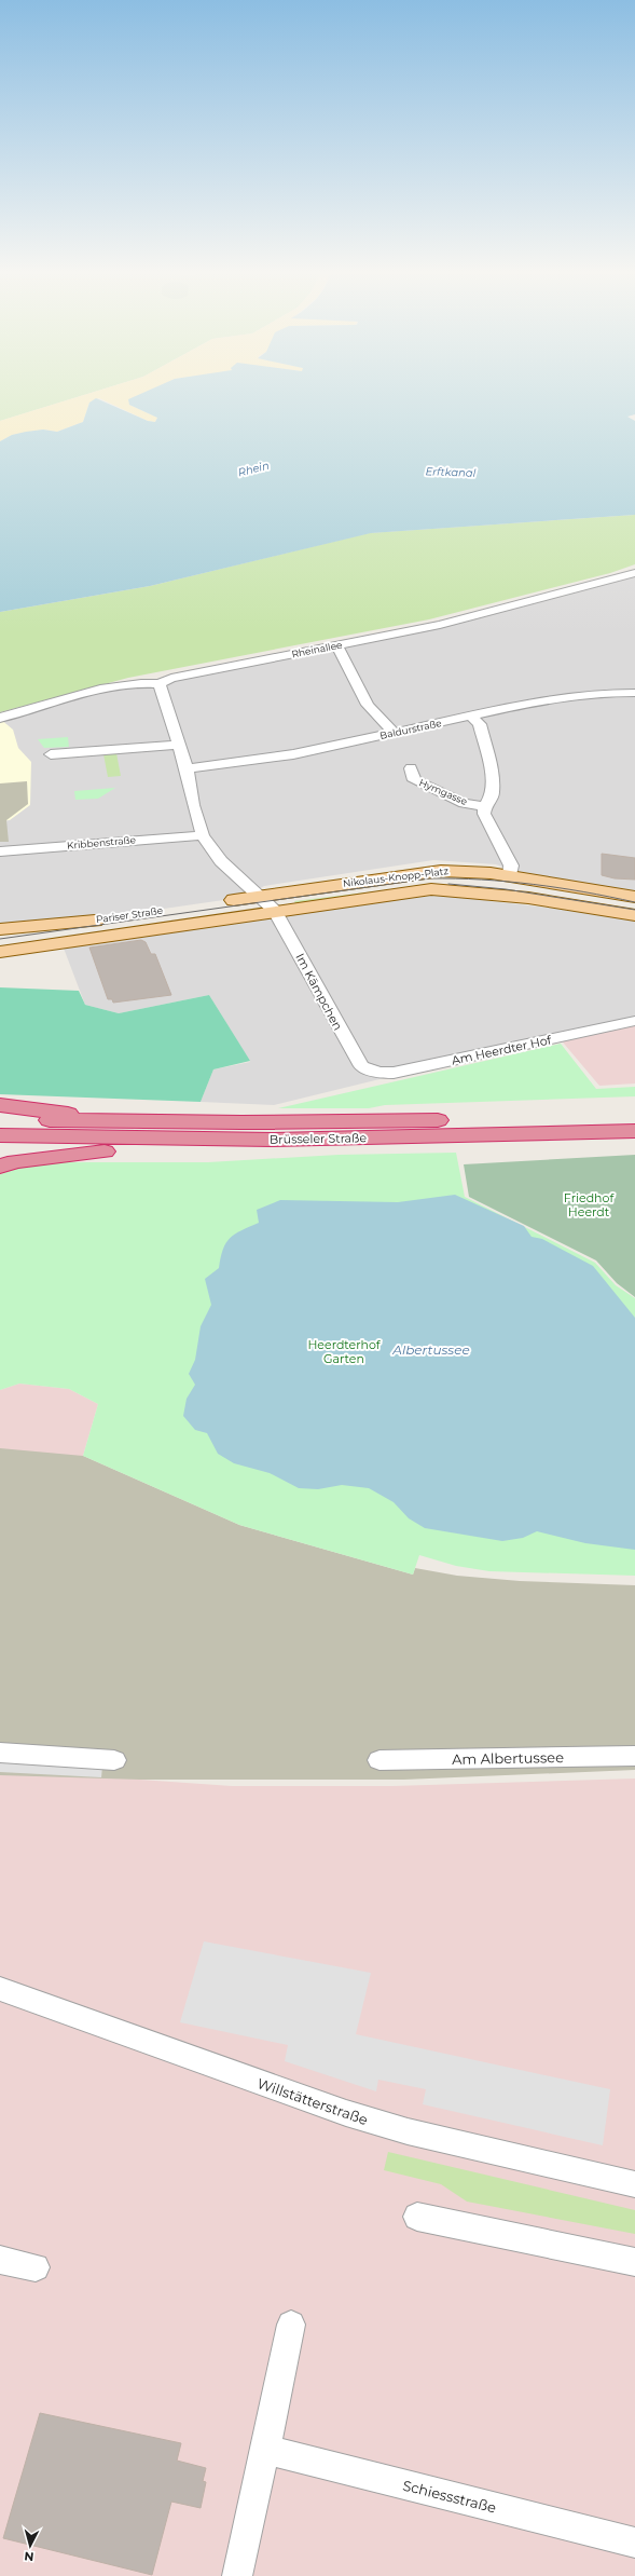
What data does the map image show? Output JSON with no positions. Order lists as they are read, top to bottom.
{
  "streets": {
    "highway": ["Brüsseler Straße"],
    "main road": ["Nikolaus-Knopp-Platz", "Pariser Straße"],
    "street": [
      "Rheinallee",
      "Baldurstraße",
      "Hymgasse",
      "Kribbenstraße",
      "Im Kämpchen",
      "Am Heerdter Hof",
      "Am Albertussee",
      "Willstätterstraße",
      "Schiessstraße"
    ]
  },
  "crossings": [
    ["Nikolaus-Knopp-Platz", "Pariser Straße"],
    ["Nikolaus-Knopp-Platz", "Im Kämpchen"],
    ["Pariser Straße", "Im Kämpchen"],
    ["Im Kämpchen", "Am Heerdter Hof"]
  ],
  "water": ["Rhein", "Erftkanal", "Albertussee"],
  "parks": ["Friedhof Heerdt", "Heerdterhof Garten"],
  "north": "bottom"
}
